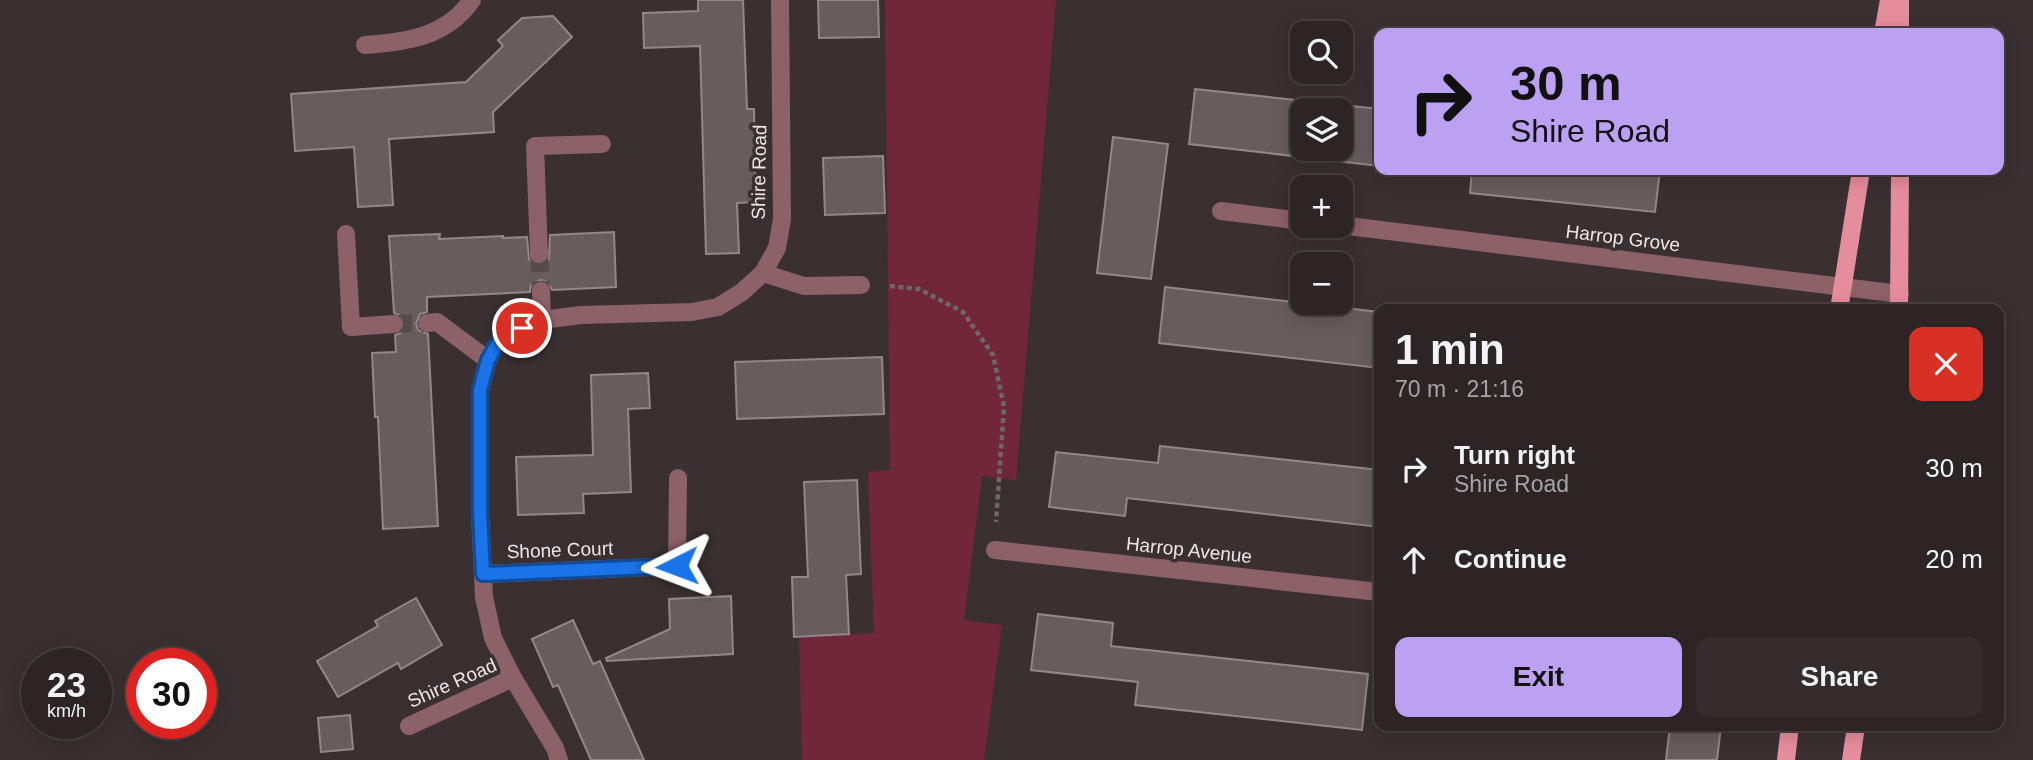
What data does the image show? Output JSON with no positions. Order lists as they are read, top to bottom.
{
  "streets": {
    "street": [
      "Shire Road",
      "Harrop Grove",
      "Shone Court",
      "Harrop Avenue"
    ]
  },
  "crossings": [
    ["Shire Road", "Shone Court"]
  ],
  "page": {
    "map_buttons": ["+", "−"],
    "turn": ["30 m", "Shire Road"],
    "heading": ["1 min", "70 m · 21:16"],
    "list": [
      {
        "name": "Turn right",
        "note": "Shire Road",
        "value": "30 m"
      },
      {
        "name": "Continue",
        "value": "20 m"
      }
    ],
    "buttons": ["Exit", "Share"],
    "speed": "23 km/h",
    "limit": "30"
  }
}
